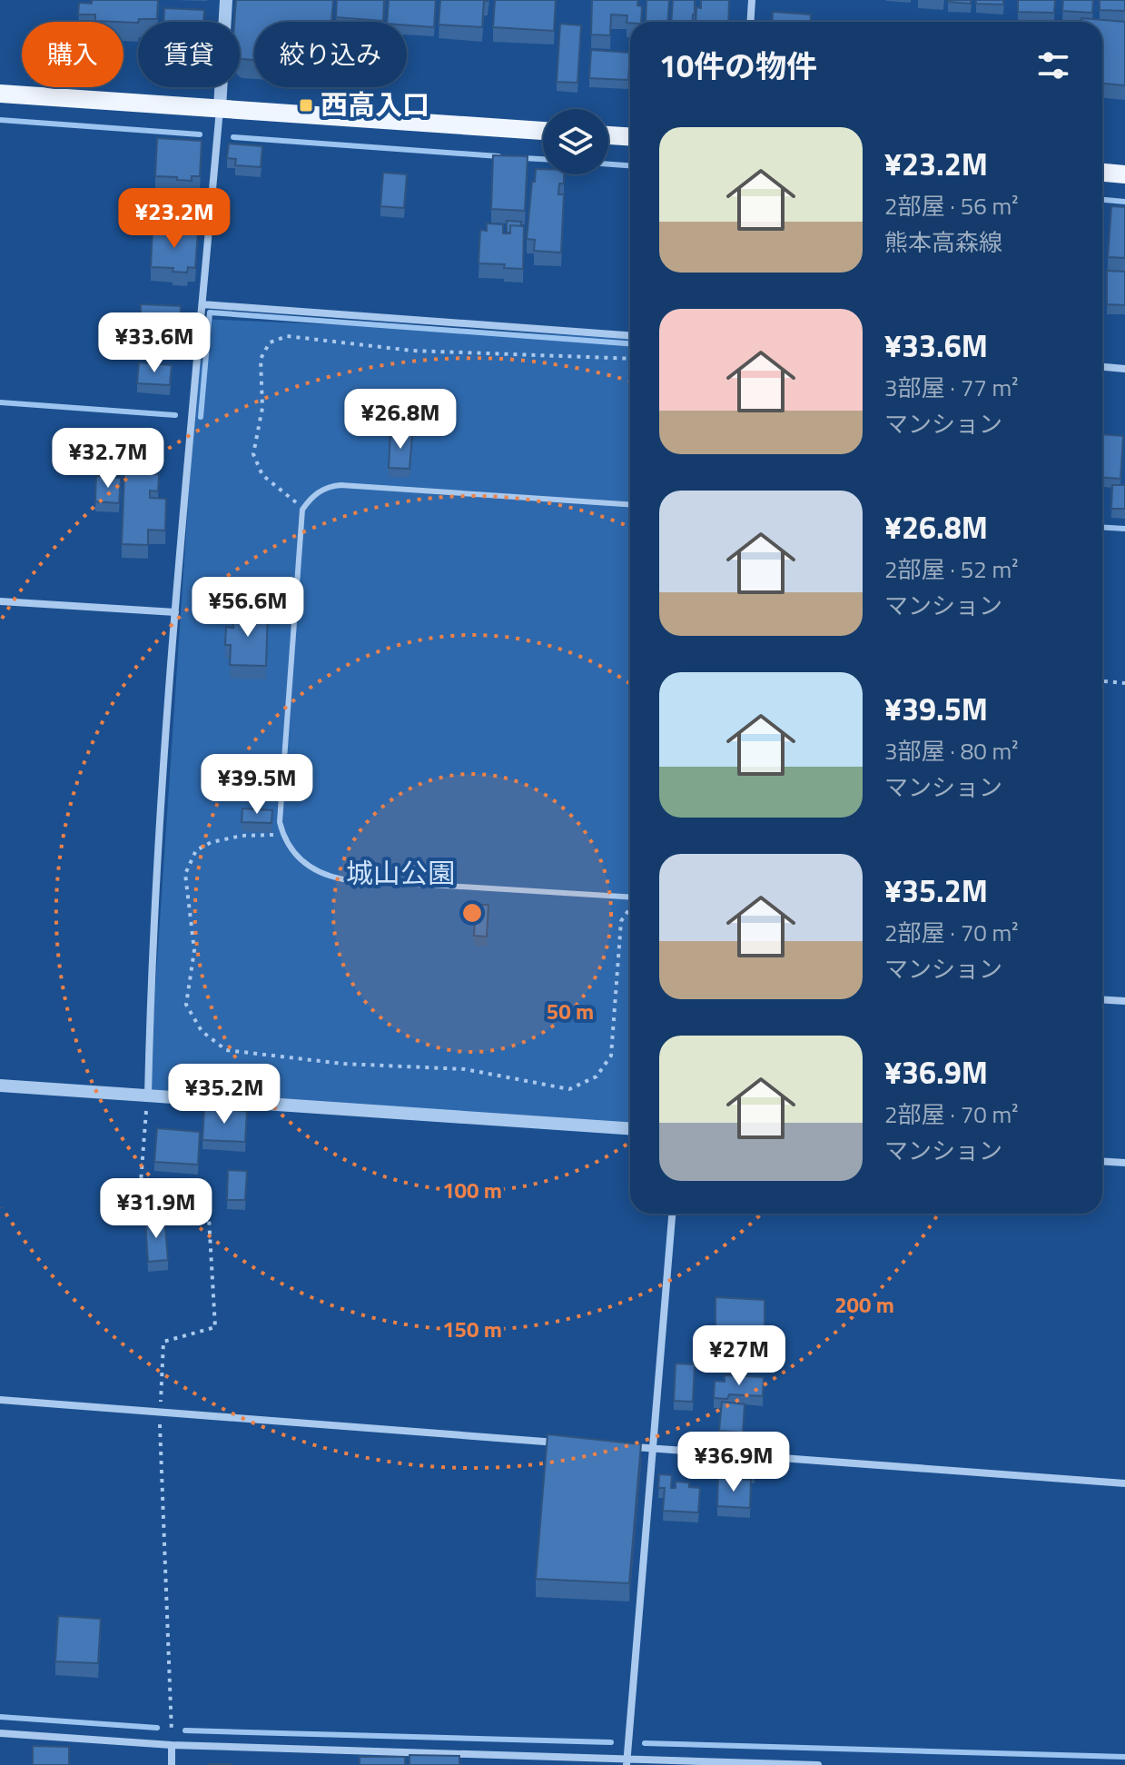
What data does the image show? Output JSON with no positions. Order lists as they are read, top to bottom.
{
  "parks": ["城山公園"],
  "places": {
    "transit": ["西高入口"]
  },
  "page": {
    "chip": ["購入", "賃貸", "絞り込み"],
    "heading": "10件の物件",
    "list": [
      {
        "name": "¥23.2M",
        "note": "2部屋 · 56 m² · 熊本高森線"
      },
      {
        "name": "¥33.6M",
        "note": "3部屋 · 77 m² · マンション"
      },
      {
        "name": "¥26.8M",
        "note": "2部屋 · 52 m² · マンション"
      },
      {
        "name": "¥39.5M",
        "note": "3部屋 · 80 m² · マンション"
      },
      {
        "name": "¥35.2M",
        "note": "2部屋 · 70 m² · マンション"
      },
      {
        "name": "¥36.9M",
        "note": "2部屋 · 70 m² · マンション"
      }
    ],
    "price": [
      "¥23.2M",
      "¥33.6M",
      "¥26.8M",
      "¥32.7M",
      "¥56.6M",
      "¥39.5M",
      "¥35.2M",
      "¥31.9M",
      "¥27M",
      "¥36.9M"
    ]
  },
  "rings": [
    "50 m",
    "100 m",
    "200 m",
    "150 m"
  ]
}
